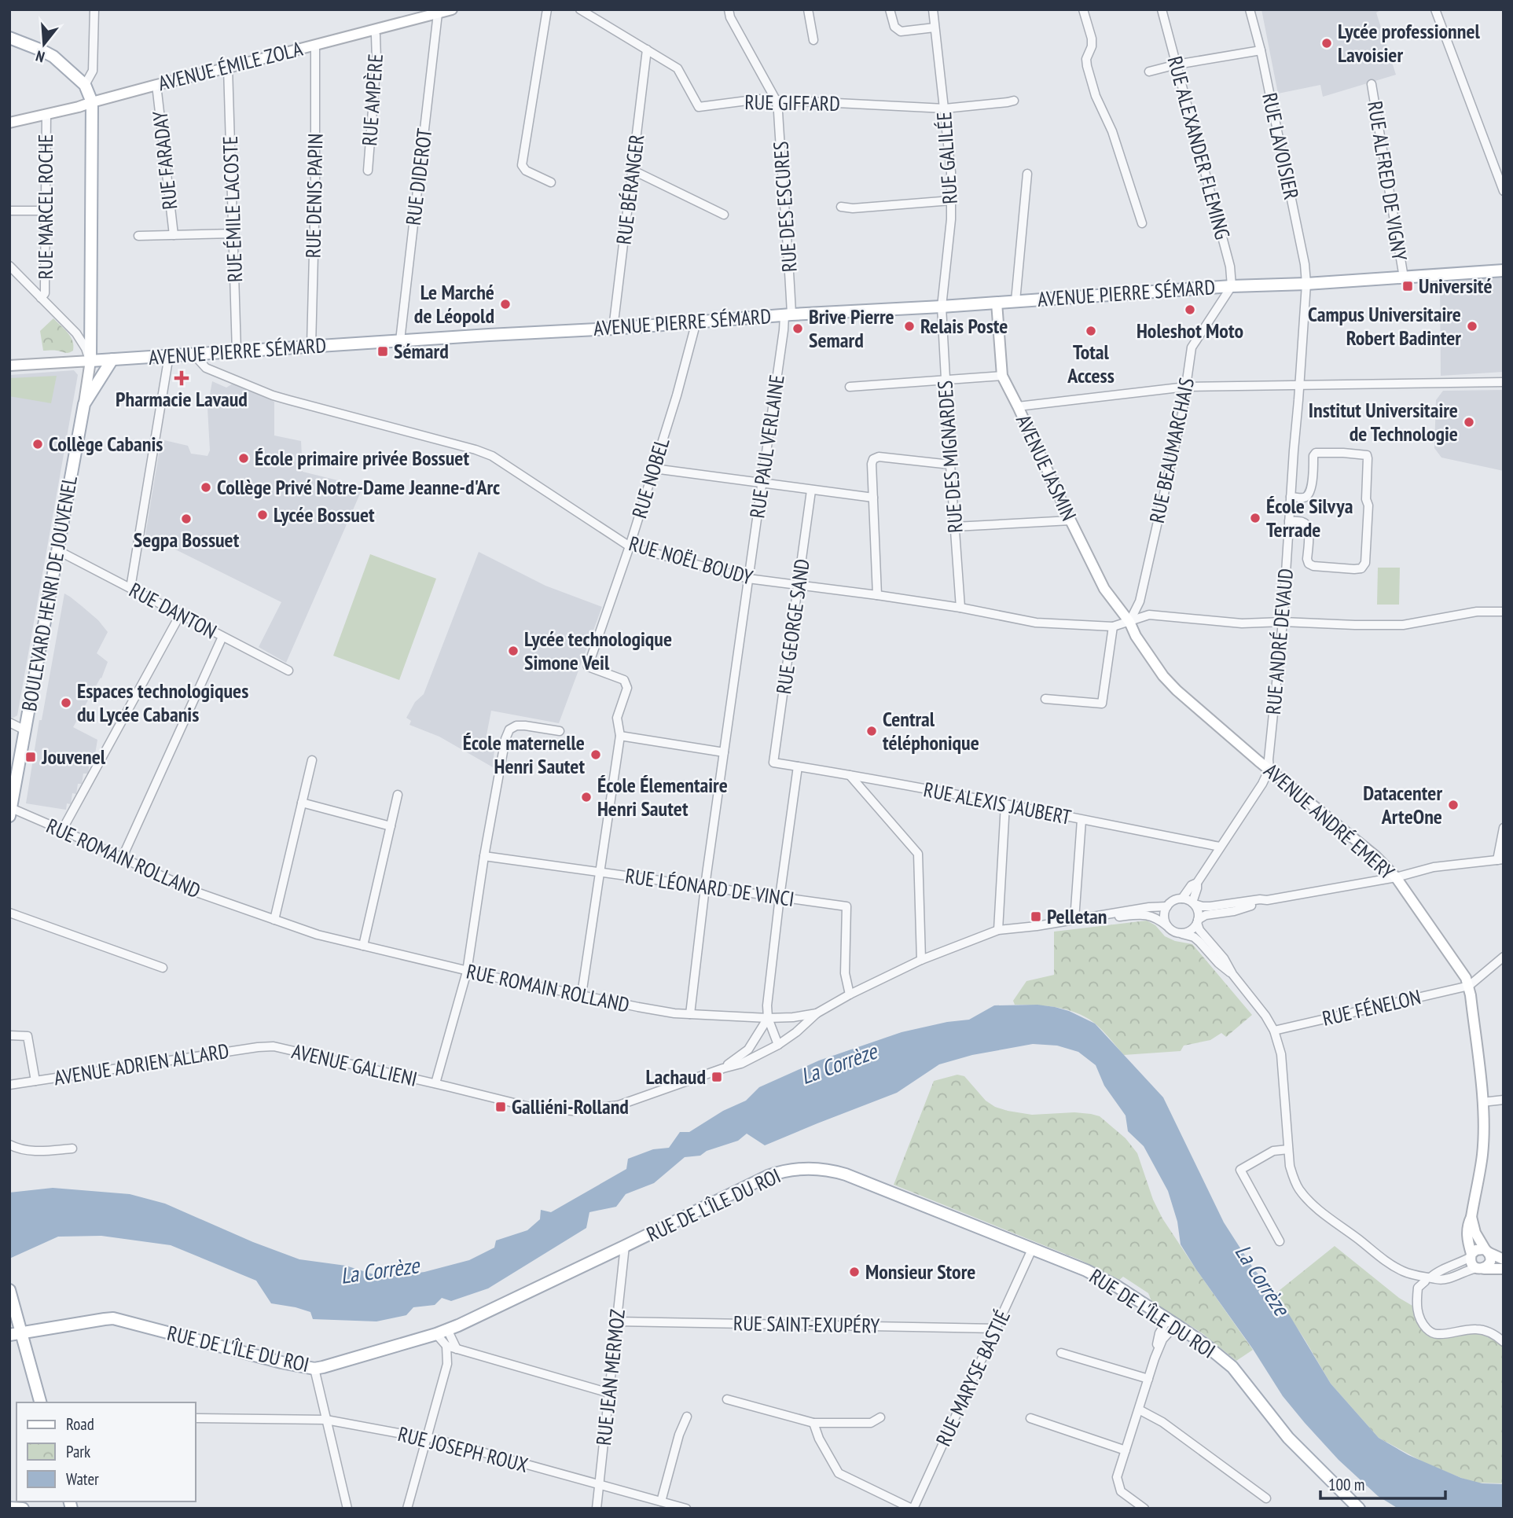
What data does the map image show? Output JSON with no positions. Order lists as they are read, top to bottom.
{
  "streets": {
    "main road": ["AVENUE PIERRE SÉMARD", "BOULEVARD HENRI DE JOUVENEL", "RUE DE L'ÎLE DU ROI"],
    "street": [
      "AVENUE ÉMILE ZOLA",
      "RUE AMPÈRE",
      "RUE GIFFARD",
      "RUE LAVOISIER",
      "RUE ALEXANDER FLEMING",
      "RUE GALILÉE",
      "RUE FARADAY",
      "RUE DIDEROT",
      "RUE ALFRED DE VIGNY",
      "RUE BÉRANGER",
      "RUE DENIS PAPIN",
      "RUE MARCEL ROCHE",
      "RUE DES ESCURES",
      "RUE ÉMILE LACOSTE",
      "RUE PAUL VERLAINE",
      "RUE BEAUMARCHAIS",
      "RUE DES MIGNARDES",
      "AVENUE JASMIN",
      "RUE NOBEL",
      "RUE NOËL BOUDY",
      "RUE DANTON",
      "RUE GEORGE SAND",
      "RUE ANDRÉ DEVAUD",
      "RUE ALEXIS JAUBERT",
      "AVENUE ANDRÉ EMERY",
      "RUE ROMAIN ROLLAND",
      "RUE LÉONARD DE VINCI",
      "RUE FÉNELON",
      "AVENUE ADRIEN ALLARD",
      "AVENUE GALLIENI",
      "RUE SAINT-EXUPÉRY",
      "RUE JEAN MERMOZ",
      "RUE MARYSE BASTIÉ",
      "RUE JOSEPH ROUX"
    ]
  },
  "crossings": [
    ["AVENUE ÉMILE ZOLA", "RUE AMPÈRE"],
    ["AVENUE ÉMILE ZOLA", "RUE FARADAY"],
    ["AVENUE ÉMILE ZOLA", "RUE DIDEROT"],
    ["AVENUE ÉMILE ZOLA", "RUE DENIS PAPIN"],
    ["AVENUE ÉMILE ZOLA", "RUE MARCEL ROCHE"],
    ["AVENUE ÉMILE ZOLA", "RUE ÉMILE LACOSTE"],
    ["RUE GIFFARD", "RUE GALILÉE"],
    ["RUE GIFFARD", "RUE BÉRANGER"],
    ["RUE GIFFARD", "RUE DES ESCURES"],
    ["RUE LAVOISIER", "AVENUE PIERRE SÉMARD"],
    ["RUE LAVOISIER", "RUE ANDRÉ DEVAUD"],
    ["RUE ALEXANDER FLEMING", "AVENUE PIERRE SÉMARD"],
    ["RUE ALEXANDER FLEMING", "RUE BEAUMARCHAIS"],
    ["RUE GALILÉE", "AVENUE PIERRE SÉMARD"],
    ["RUE GALILÉE", "RUE DES MIGNARDES"],
    ["RUE DIDEROT", "AVENUE PIERRE SÉMARD"],
    ["RUE ALFRED DE VIGNY", "AVENUE PIERRE SÉMARD"],
    ["RUE BÉRANGER", "AVENUE PIERRE SÉMARD"],
    ["RUE DENIS PAPIN", "AVENUE PIERRE SÉMARD"],
    ["RUE DES ESCURES", "AVENUE PIERRE SÉMARD"],
    ["RUE DES ESCURES", "RUE PAUL VERLAINE"],
    ["RUE ÉMILE LACOSTE", "AVENUE PIERRE SÉMARD"],
    ["AVENUE PIERRE SÉMARD", "RUE PAUL VERLAINE"],
    ["AVENUE PIERRE SÉMARD", "RUE BEAUMARCHAIS"],
    ["AVENUE PIERRE SÉMARD", "RUE DES MIGNARDES"],
    ["AVENUE PIERRE SÉMARD", "AVENUE JASMIN"],
    ["AVENUE PIERRE SÉMARD", "RUE NOBEL"],
    ["AVENUE PIERRE SÉMARD", "RUE NOËL BOUDY"],
    ["AVENUE PIERRE SÉMARD", "BOULEVARD HENRI DE JOUVENEL"],
    ["AVENUE PIERRE SÉMARD", "RUE ANDRÉ DEVAUD"],
    ["RUE PAUL VERLAINE", "RUE NOËL BOUDY"],
    ["RUE PAUL VERLAINE", "RUE ROMAIN ROLLAND"],
    ["RUE PAUL VERLAINE", "RUE LÉONARD DE VINCI"],
    ["RUE BEAUMARCHAIS", "AVENUE JASMIN"],
    ["RUE BEAUMARCHAIS", "RUE NOËL BOUDY"],
    ["RUE BEAUMARCHAIS", "AVENUE ANDRÉ EMERY"],
    ["RUE DES MIGNARDES", "RUE NOËL BOUDY"],
    ["AVENUE JASMIN", "RUE NOËL BOUDY"],
    ["AVENUE JASMIN", "AVENUE ANDRÉ EMERY"],
    ["RUE NOBEL", "RUE NOËL BOUDY"],
    ["RUE NOËL BOUDY", "RUE GEORGE SAND"],
    ["RUE NOËL BOUDY", "RUE ANDRÉ DEVAUD"],
    ["RUE NOËL BOUDY", "AVENUE ANDRÉ EMERY"],
    ["BOULEVARD HENRI DE JOUVENEL", "RUE DANTON"],
    ["BOULEVARD HENRI DE JOUVENEL", "RUE ROMAIN ROLLAND"],
    ["RUE GEORGE SAND", "RUE ALEXIS JAUBERT"],
    ["RUE ANDRÉ DEVAUD", "AVENUE ANDRÉ EMERY"],
    ["AVENUE ANDRÉ EMERY", "RUE FÉNELON"],
    ["RUE ROMAIN ROLLAND", "RUE LÉONARD DE VINCI"],
    ["RUE ROMAIN ROLLAND", "AVENUE GALLIENI"],
    ["AVENUE ADRIEN ALLARD", "AVENUE GALLIENI"],
    ["RUE DE L'ÎLE DU ROI", "RUE JEAN MERMOZ"],
    ["RUE DE L'ÎLE DU ROI", "RUE MARYSE BASTIÉ"],
    ["RUE SAINT-EXUPÉRY", "RUE JEAN MERMOZ"],
    ["RUE SAINT-EXUPÉRY", "RUE MARYSE BASTIÉ"],
    ["RUE JEAN MERMOZ", "RUE JOSEPH ROUX"]
  ],
  "water": ["La Corrèze"],
  "places": {
    "other": [
      "Lycée professionnel Lavoisier",
      "Le Marché de Léopold",
      "Holeshot Moto",
      "Relais Poste",
      "Campus Universitaire Robert Badinter",
      "Brive Pierre Semard",
      "Total Access",
      "Institut Universitaire de Technologie",
      "Collège Cabanis",
      "École primaire privée Bossuet",
      "Collège Privé Notre-Dame Jeanne-d'Arc",
      "Lycée Bossuet",
      "École Silvya Terrade",
      "Segpa Bossuet",
      "Lycée technologique Simone Veil",
      "Espaces technologiques du Lycée Cabanis",
      "Central téléphonique",
      "École maternelle Henri Sautet",
      "École Élementaire Henri Sautet",
      "Datacenter ArteOne",
      "Monsieur Store"
    ],
    "transit": [
      "Université",
      "Sémard",
      "Jouvenel",
      "Pelletan",
      "Lachaud",
      "Galliéni-Rolland"
    ],
    "health": ["Pharmacie Lavaud"]
  },
  "legend": ["Road", "Park", "Water"],
  "scale_bar": "100 m",
  "north": "bottom"
}
